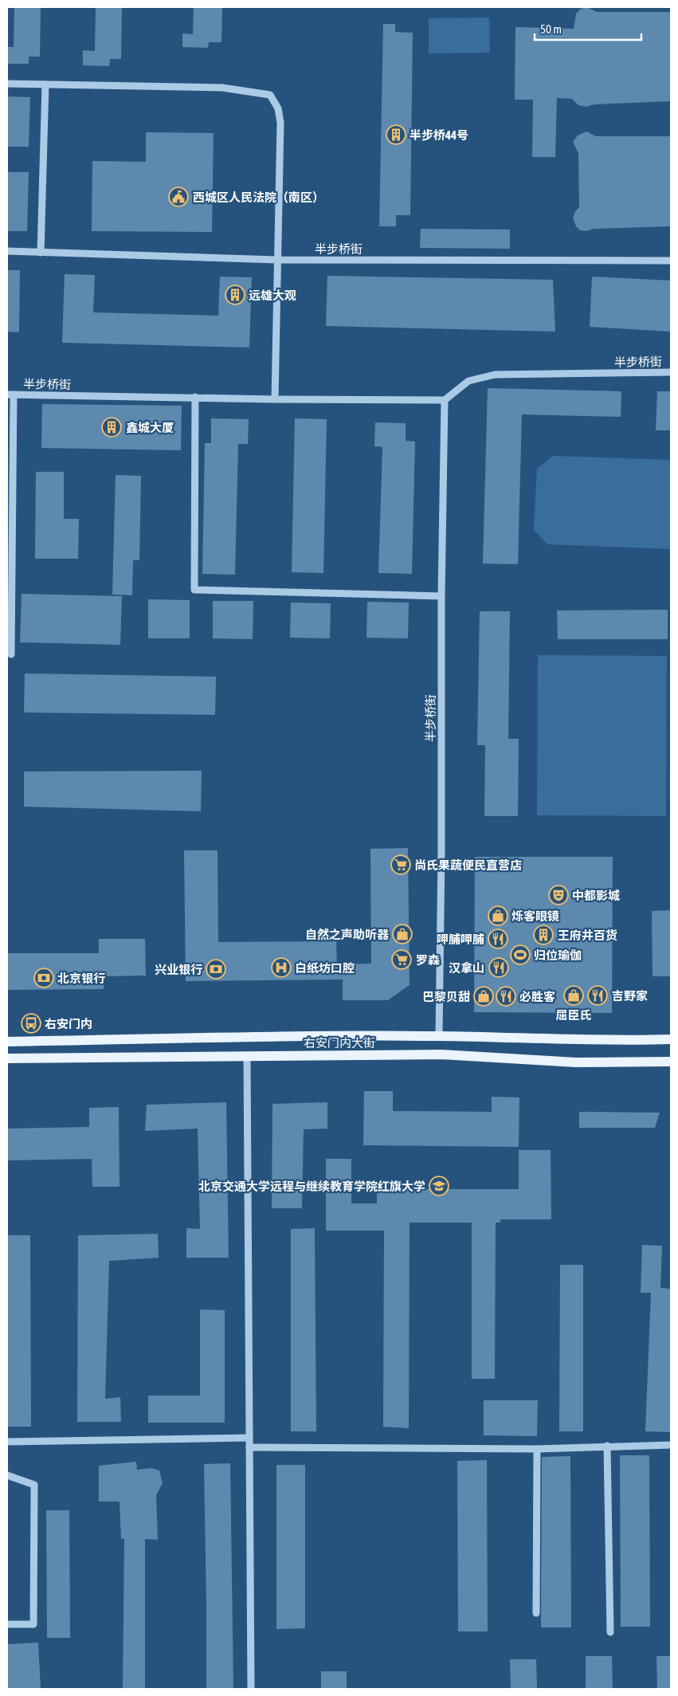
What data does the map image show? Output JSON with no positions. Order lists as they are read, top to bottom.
{
  "streets": {
    "main road": ["右安门内大街"],
    "street": ["半步桥街"]
  },
  "crossings": [
    ["半步桥街", "右安门内大街"]
  ],
  "places": {
    "building": [
      "半步桥44号",
      "远雄大观",
      "鑫城大厦",
      "王府井百货"
    ],
    "public building": ["西城区人民法院（南区）"],
    "supermarket": ["尚氏果蔬便民直营店", "罗森"],
    "theatre": ["中都影城"],
    "shop": [
      "烁客眼镜",
      "自然之声助听器",
      "屈臣氏",
      "巴黎贝甜"
    ],
    "restaurant": [
      "呷脯呷脯",
      "汉拿山",
      "吉野家",
      "必胜客"
    ],
    "sports": ["归位瑜伽"],
    "hospital": ["白纸坊口腔"],
    "bank": ["兴业银行", "北京银行"],
    "bus stop": ["右安门内"],
    "school or university": ["北京交通大学远程与继续教育学院红旗大学"]
  },
  "scale_bar": "50 m"
}
